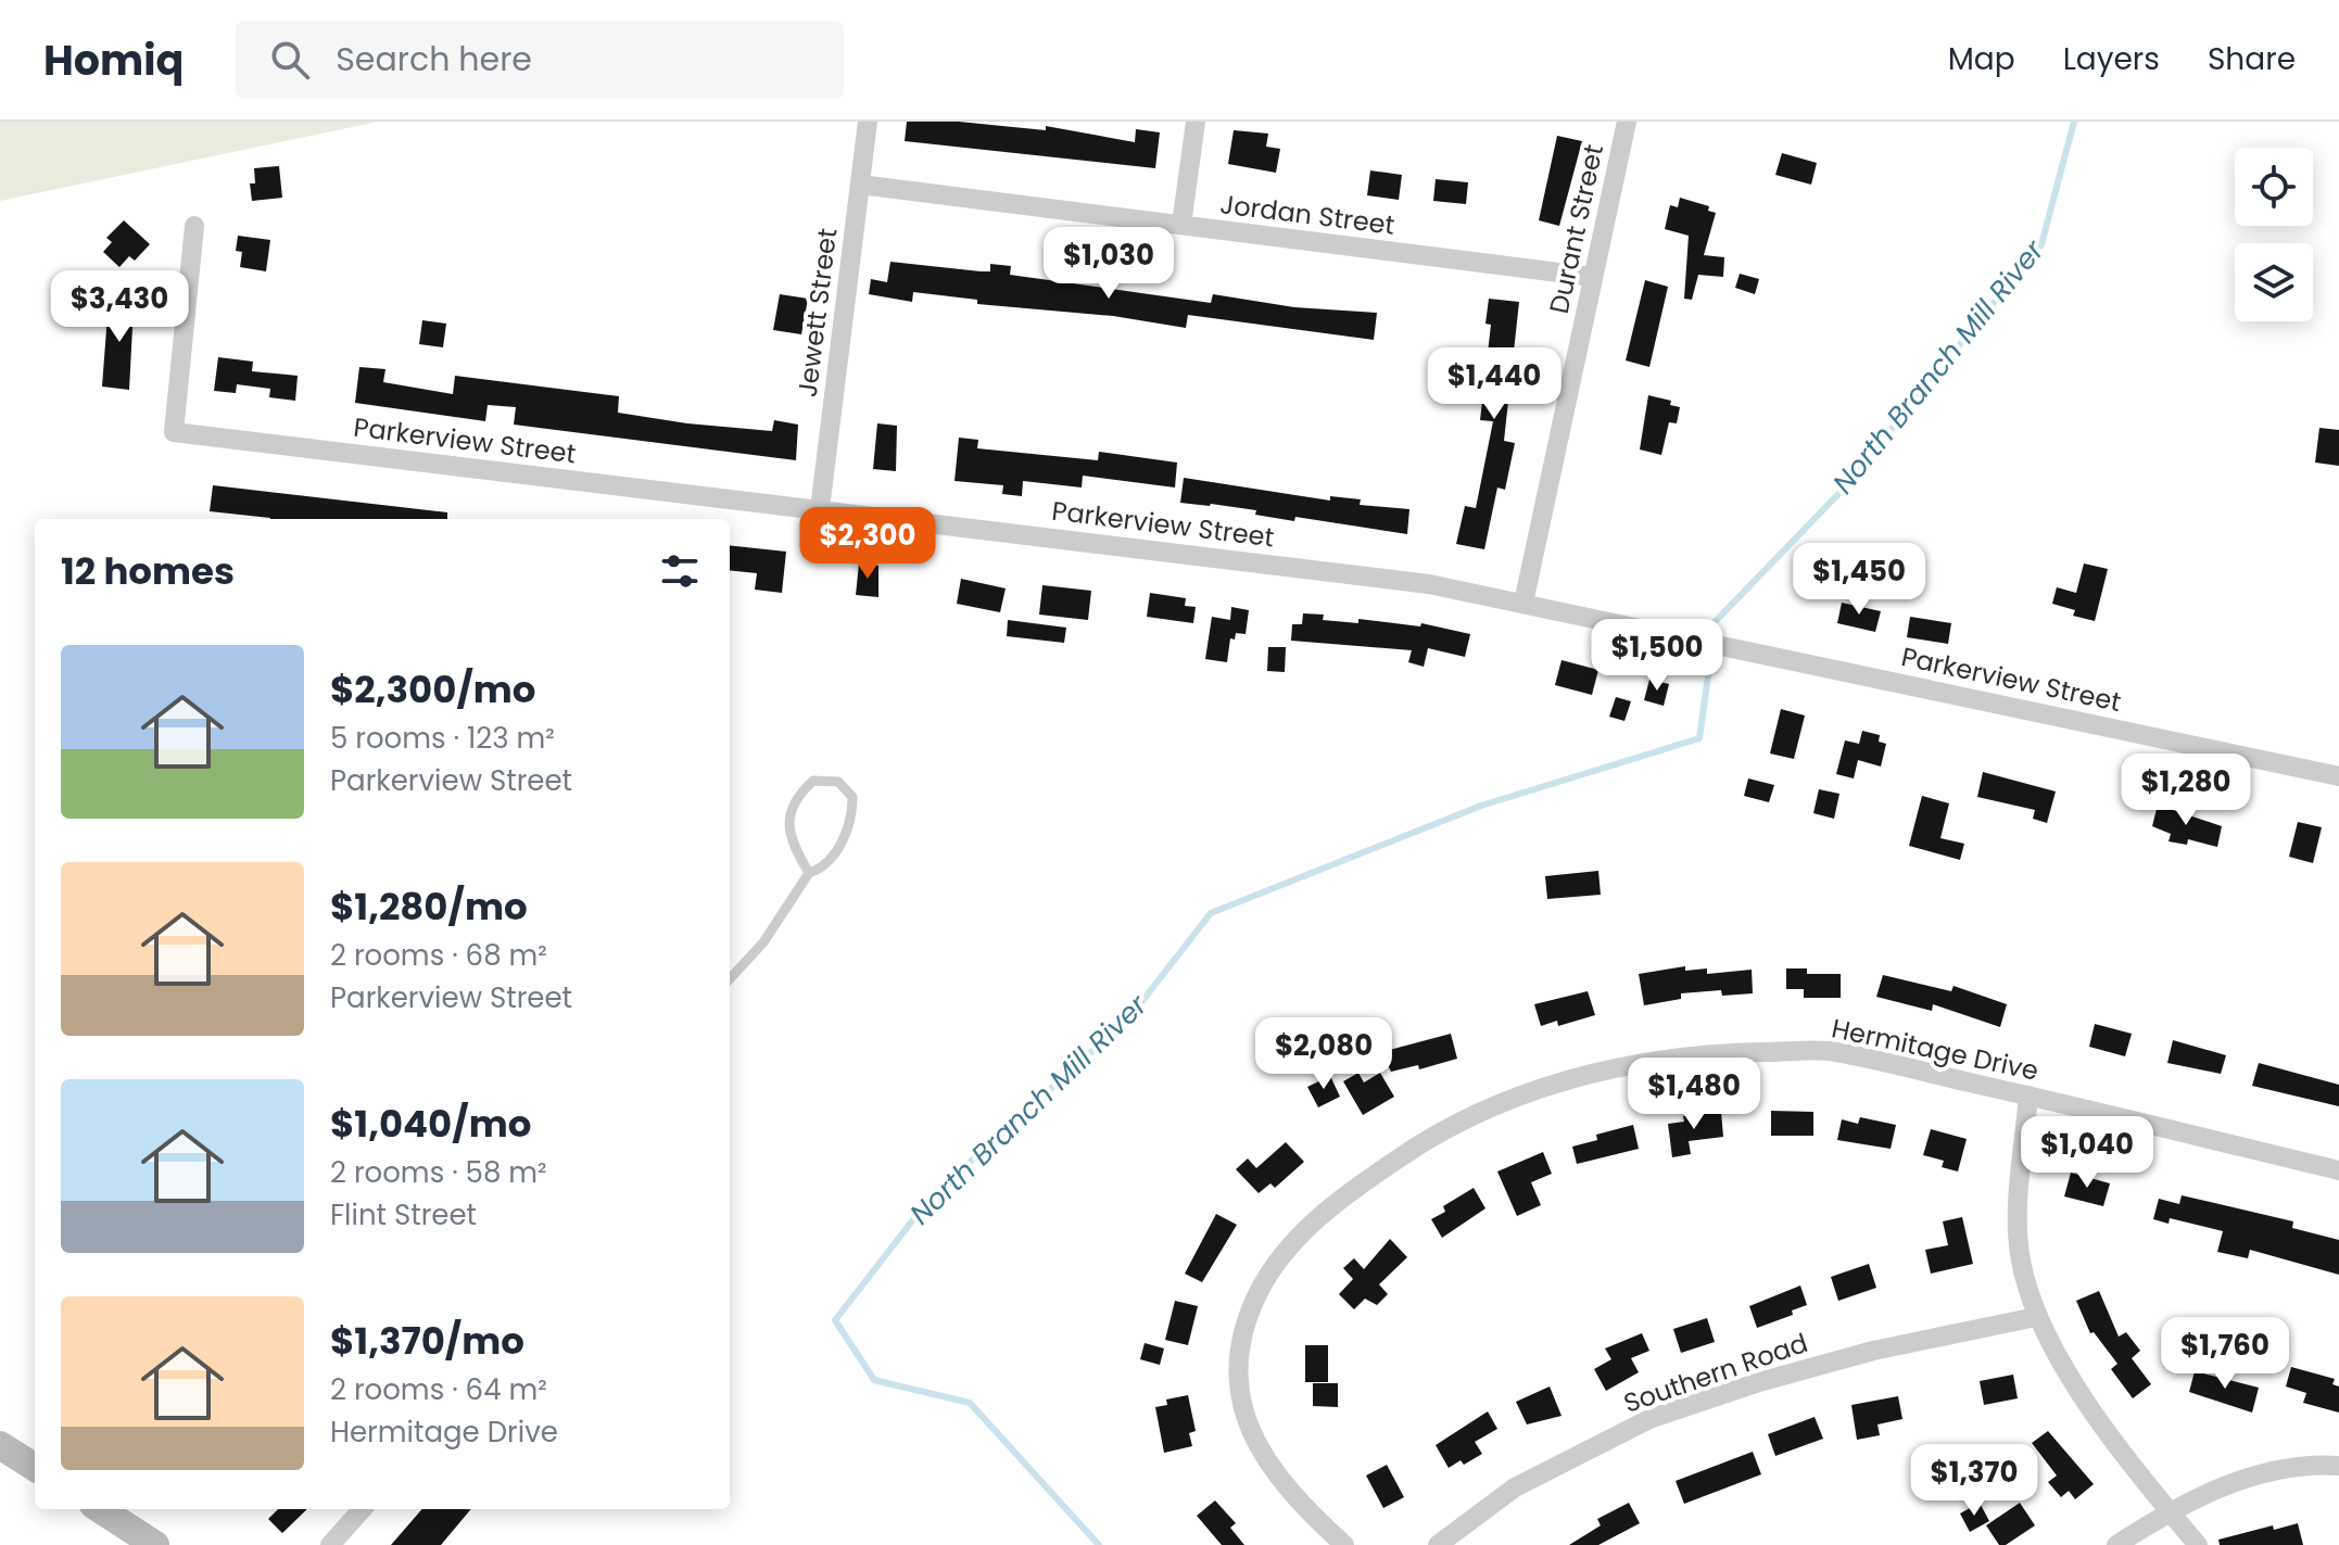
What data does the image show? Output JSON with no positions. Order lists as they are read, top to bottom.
{
  "streets": {
    "street": [
      "Jordan Street",
      "Durant Street",
      "Jewett Street",
      "Parkerview Street",
      "Hermitage Drive",
      "Southern Road"
    ]
  },
  "crossings": [
    ["Jordan Street", "Durant Street"],
    ["Jordan Street", "Jewett Street"],
    ["Durant Street", "Parkerview Street"],
    ["Jewett Street", "Parkerview Street"]
  ],
  "water": ["North Branch Mill River"],
  "page": {
    "header": "Homiq",
    "search": "Search here",
    "nav": ["Map", "Layers", "Share"],
    "price": [
      "$1,030",
      "$3,430",
      "$1,440",
      "$2,300",
      "$1,450",
      "$1,500",
      "$1,280",
      "$2,080",
      "$1,480",
      "$1,040",
      "$1,760",
      "$1,370"
    ],
    "heading": "12 homes",
    "list": [
      {
        "name": "$2,300/mo",
        "note": "5 rooms · 123 m² · Parkerview Street"
      },
      {
        "name": "$1,280/mo",
        "note": "2 rooms · 68 m² · Parkerview Street"
      },
      {
        "name": "$1,040/mo",
        "note": "2 rooms · 58 m² · Flint Street"
      },
      {
        "name": "$1,370/mo",
        "note": "2 rooms · 64 m² · Hermitage Drive"
      }
    ]
  }
}
